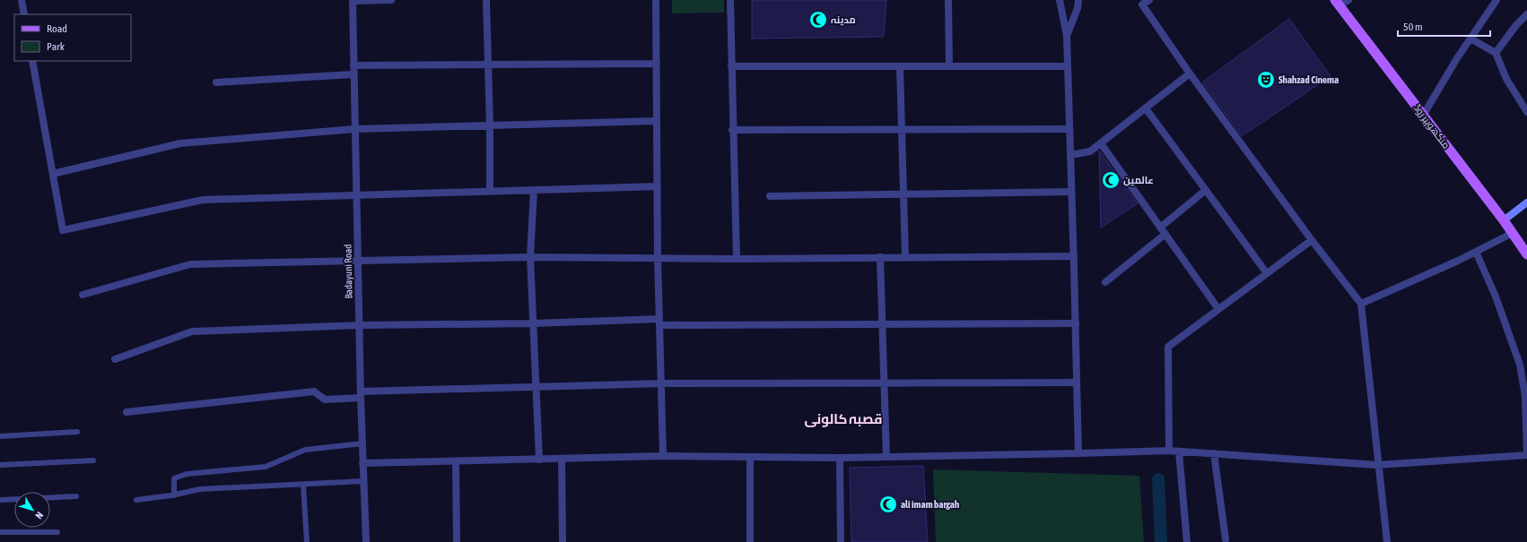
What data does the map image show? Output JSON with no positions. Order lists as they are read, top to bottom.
{
  "streets": {
    "main road": ["منگھوپیر روڈ"],
    "street": ["Badayuni Road"]
  },
  "districts": ["قصبہ کالونی"],
  "places": {
    "mosque": ["مدینہ", "عالمین", "ali imam bargah"],
    "theatre": ["Shahzad Cinema"]
  },
  "legend": ["Road", "Park"],
  "scale_bar": "50 m",
  "north": "bottom right"
}
